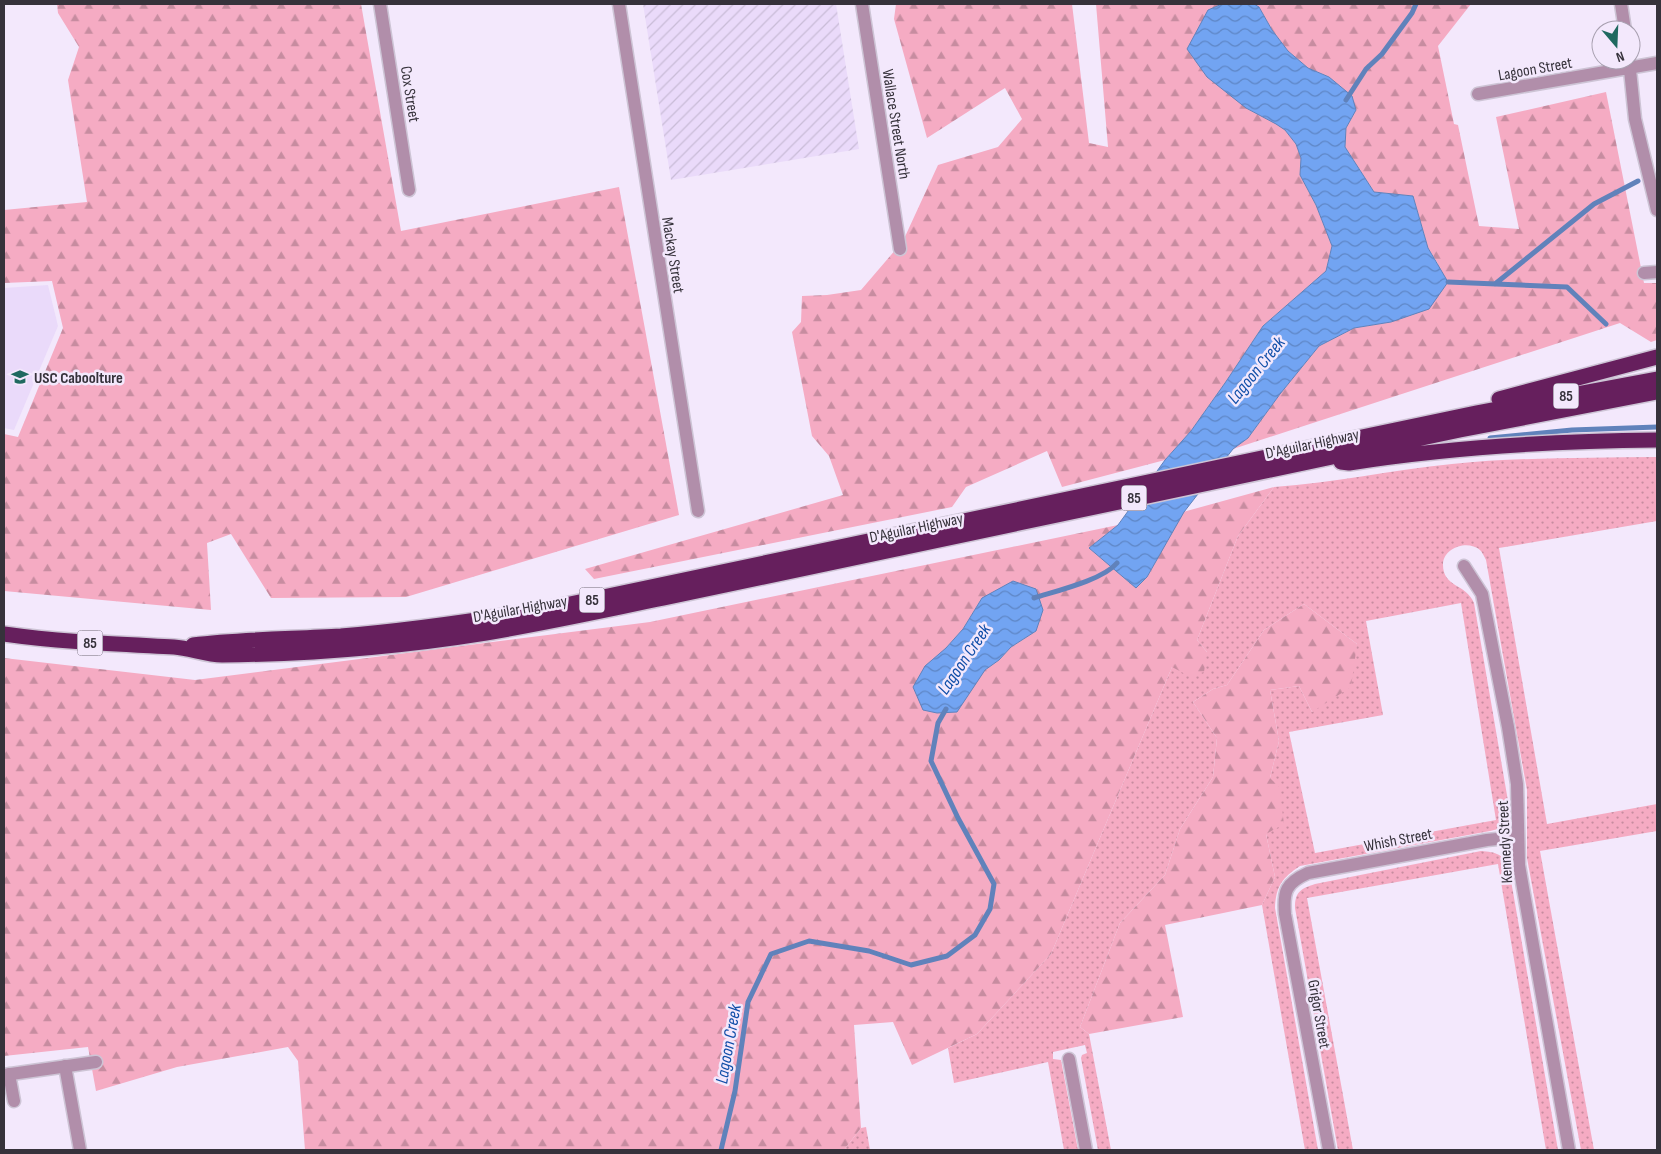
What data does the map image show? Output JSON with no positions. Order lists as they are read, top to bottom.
{
  "streets": {
    "highway": ["85", "D'Aguilar Highway"],
    "street": [
      "Lagoon Street",
      "Cox Street",
      "Wallace Street North",
      "Mackay Street",
      "Whish Street",
      "Kennedy Street",
      "Grigor Street"
    ]
  },
  "crossings": [
    ["Whish Street", "Kennedy Street"],
    ["Whish Street", "Grigor Street"]
  ],
  "water": ["Lagoon Creek"],
  "places": {
    "school or university": ["USC Caboolture"]
  },
  "north": "bottom"
}
